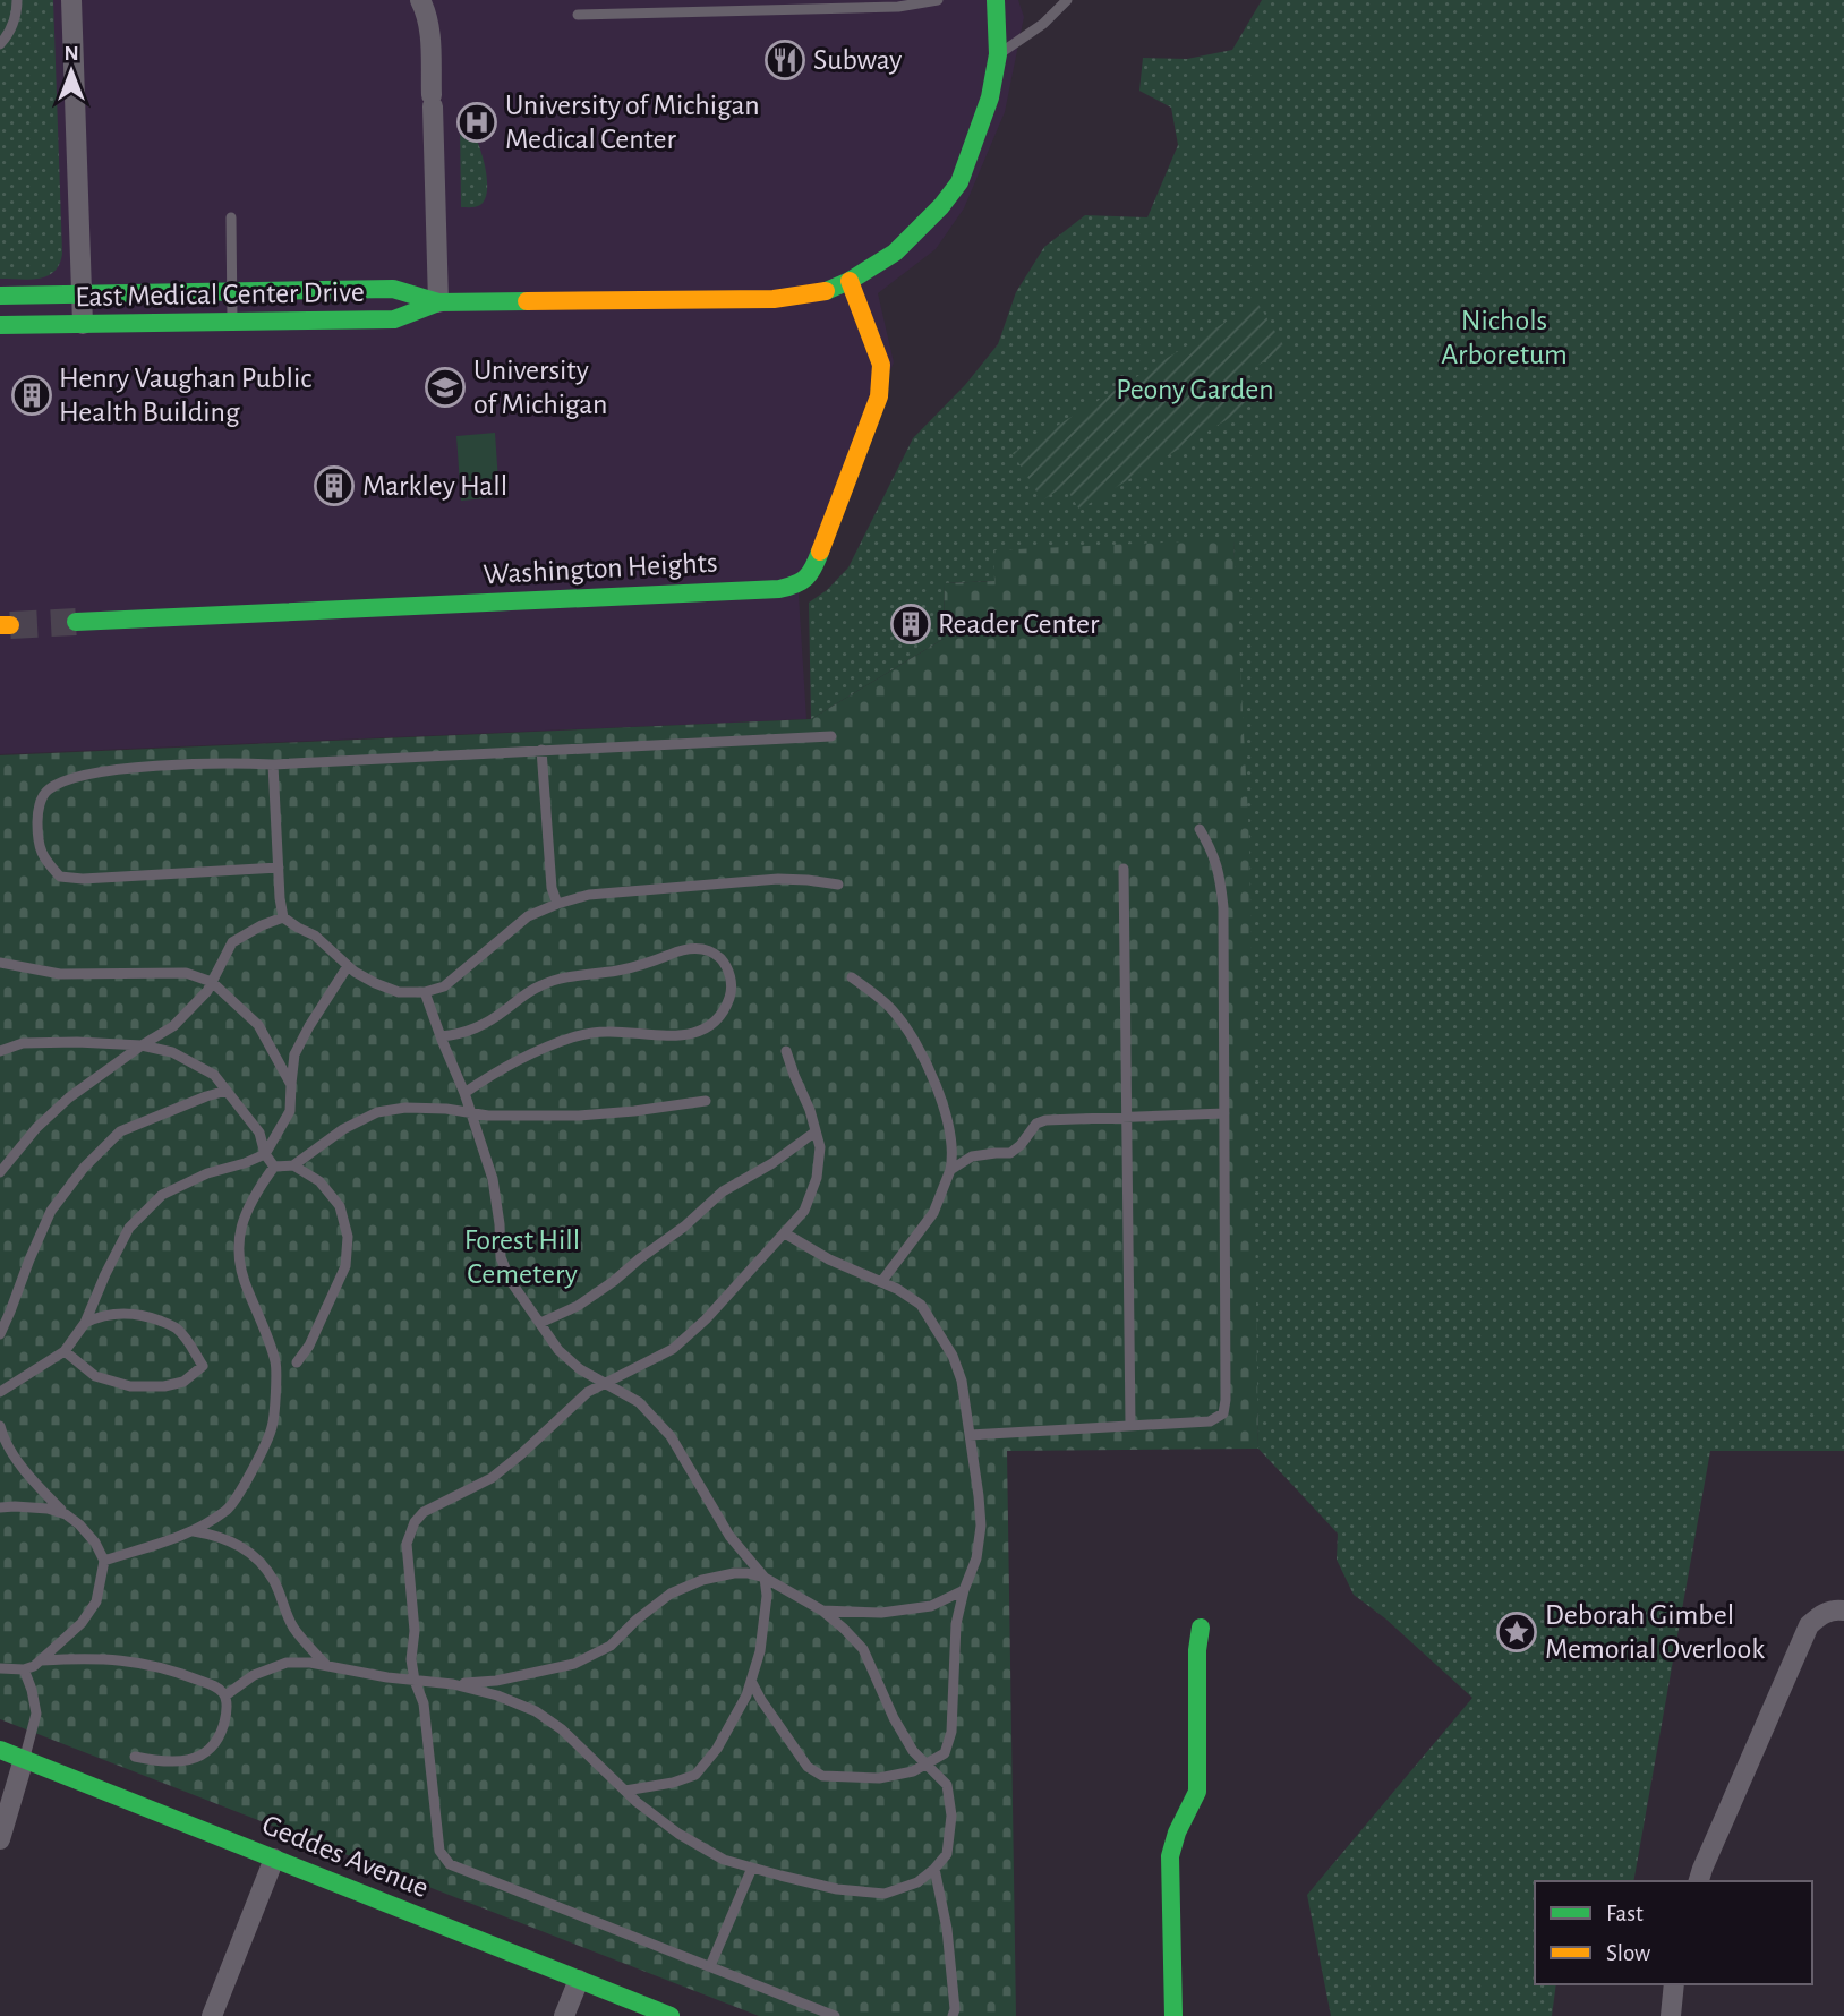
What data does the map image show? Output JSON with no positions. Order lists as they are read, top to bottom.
{
  "streets": {
    "street": ["East Medical Center Drive", "Washington Heights", "Geddes Avenue"]
  },
  "crossings": [
    ["East Medical Center Drive", "Washington Heights"]
  ],
  "parks": ["Nichols Arboretum", "Peony Garden", "Forest Hill Cemetery"],
  "places": {
    "restaurant": ["Subway"],
    "hospital": ["University of Michigan Medical Center"],
    "school or university": ["University of Michigan"],
    "building": ["Henry Vaughan Public Health Building", "Markley Hall", "Reader Center"],
    "place": ["Deborah Gimbel Memorial Overlook"]
  },
  "legend": ["Fast", "Slow"],
  "north": "top"
}
